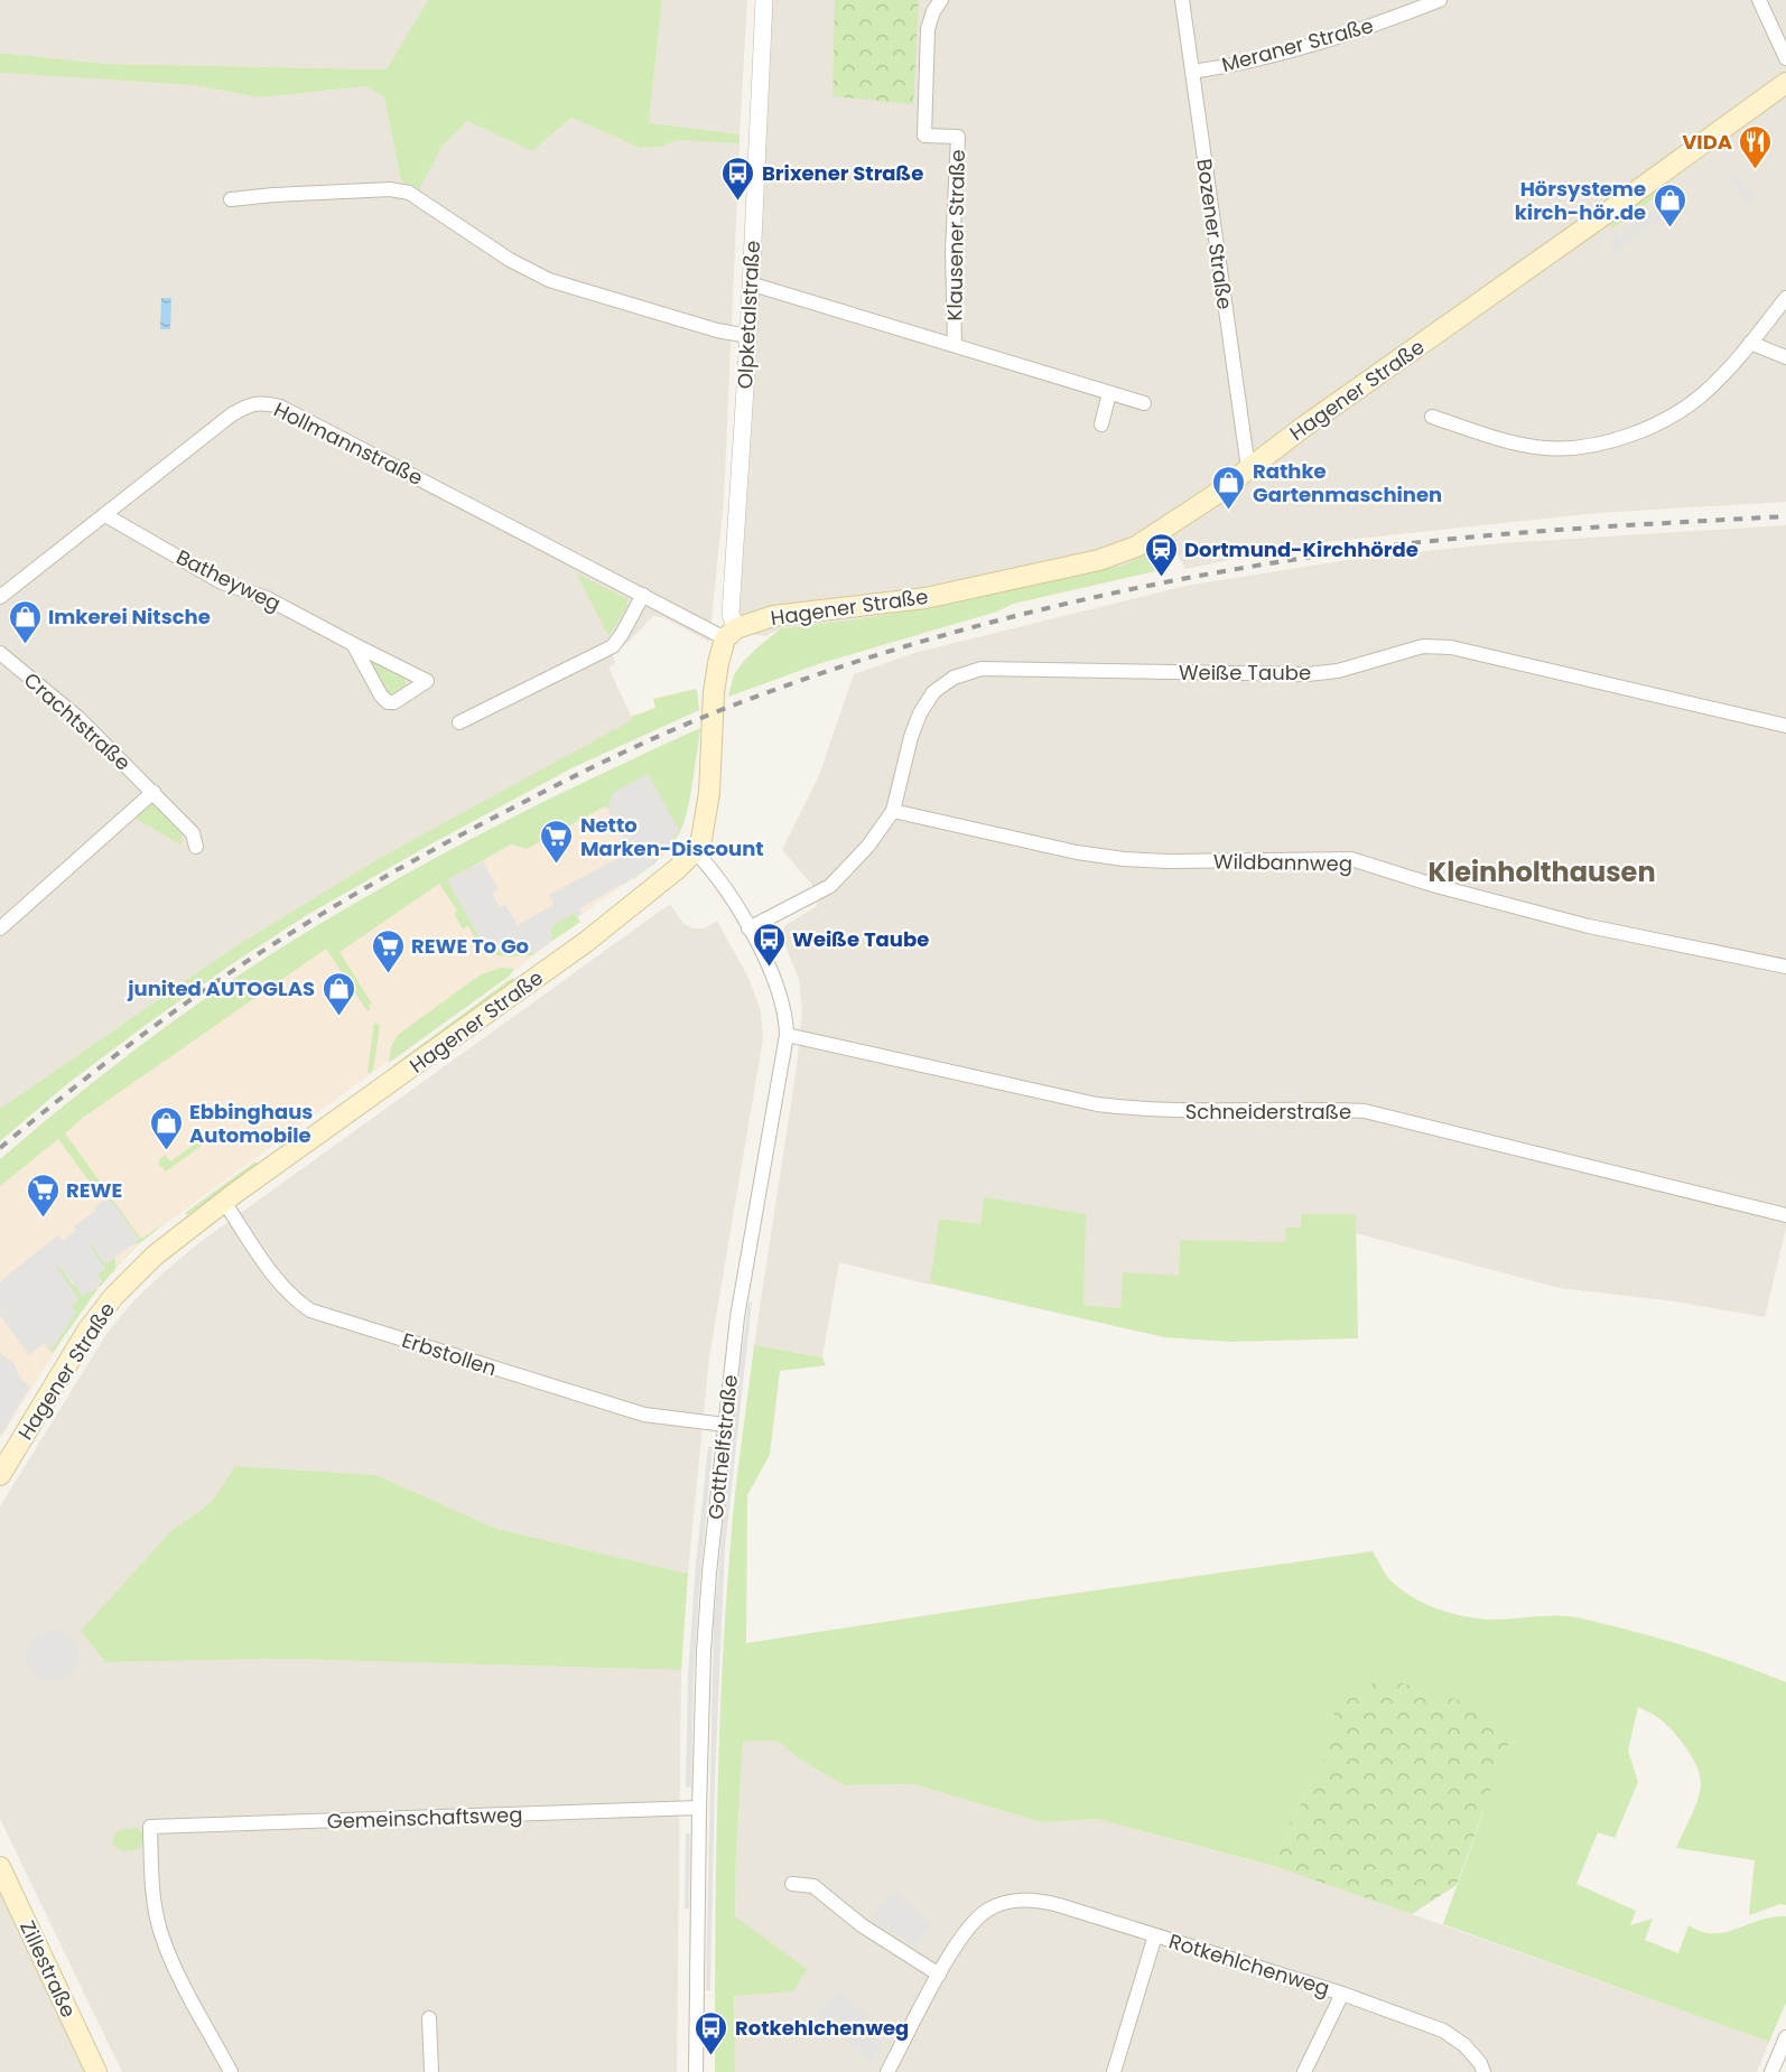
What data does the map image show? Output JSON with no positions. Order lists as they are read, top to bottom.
{
  "streets": {
    "main road": ["Hagener Straße", "Zillestraße"],
    "street": [
      "Meraner Straße",
      "Bozener Straße",
      "Klausener Straße",
      "Olpketalstraße",
      "Hollmannstraße",
      "Batheyweg",
      "Weiße Taube",
      "Crachtstraße",
      "Wildbannweg",
      "Schneiderstraße",
      "Erbstollen",
      "Gotthelfstraße",
      "Gemeinschaftsweg",
      "Rotkehlchenweg"
    ]
  },
  "crossings": [
    ["Meraner Straße", "Bozener Straße"],
    ["Bozener Straße", "Hagener Straße"],
    ["Olpketalstraße", "Hagener Straße"],
    ["Olpketalstraße", "Hollmannstraße"],
    ["Hagener Straße", "Hollmannstraße"],
    ["Hagener Straße", "Erbstollen"],
    ["Hagener Straße", "Gotthelfstraße"],
    ["Hollmannstraße", "Batheyweg"],
    ["Weiße Taube", "Wildbannweg"],
    ["Weiße Taube", "Gotthelfstraße"],
    ["Schneiderstraße", "Gotthelfstraße"],
    ["Erbstollen", "Gotthelfstraße"],
    ["Gotthelfstraße", "Gemeinschaftsweg"]
  ],
  "districts": ["Kleinholthausen"],
  "places": {
    "restaurant": ["VIDA"],
    "bus stop": ["Brixener Straße", "Weiße Taube", "Rotkehlchenweg"],
    "shop": [
      "Hörsysteme kirch-hör.de",
      "Rathke Gartenmaschinen",
      "Imkerei Nitsche",
      "junited AUTOGLAS",
      "Ebbinghaus Automobile"
    ],
    "station": ["Dortmund-Kirchhörde"],
    "supermarket": ["Netto Marken-Discount", "REWE To Go", "REWE"]
  }
}
